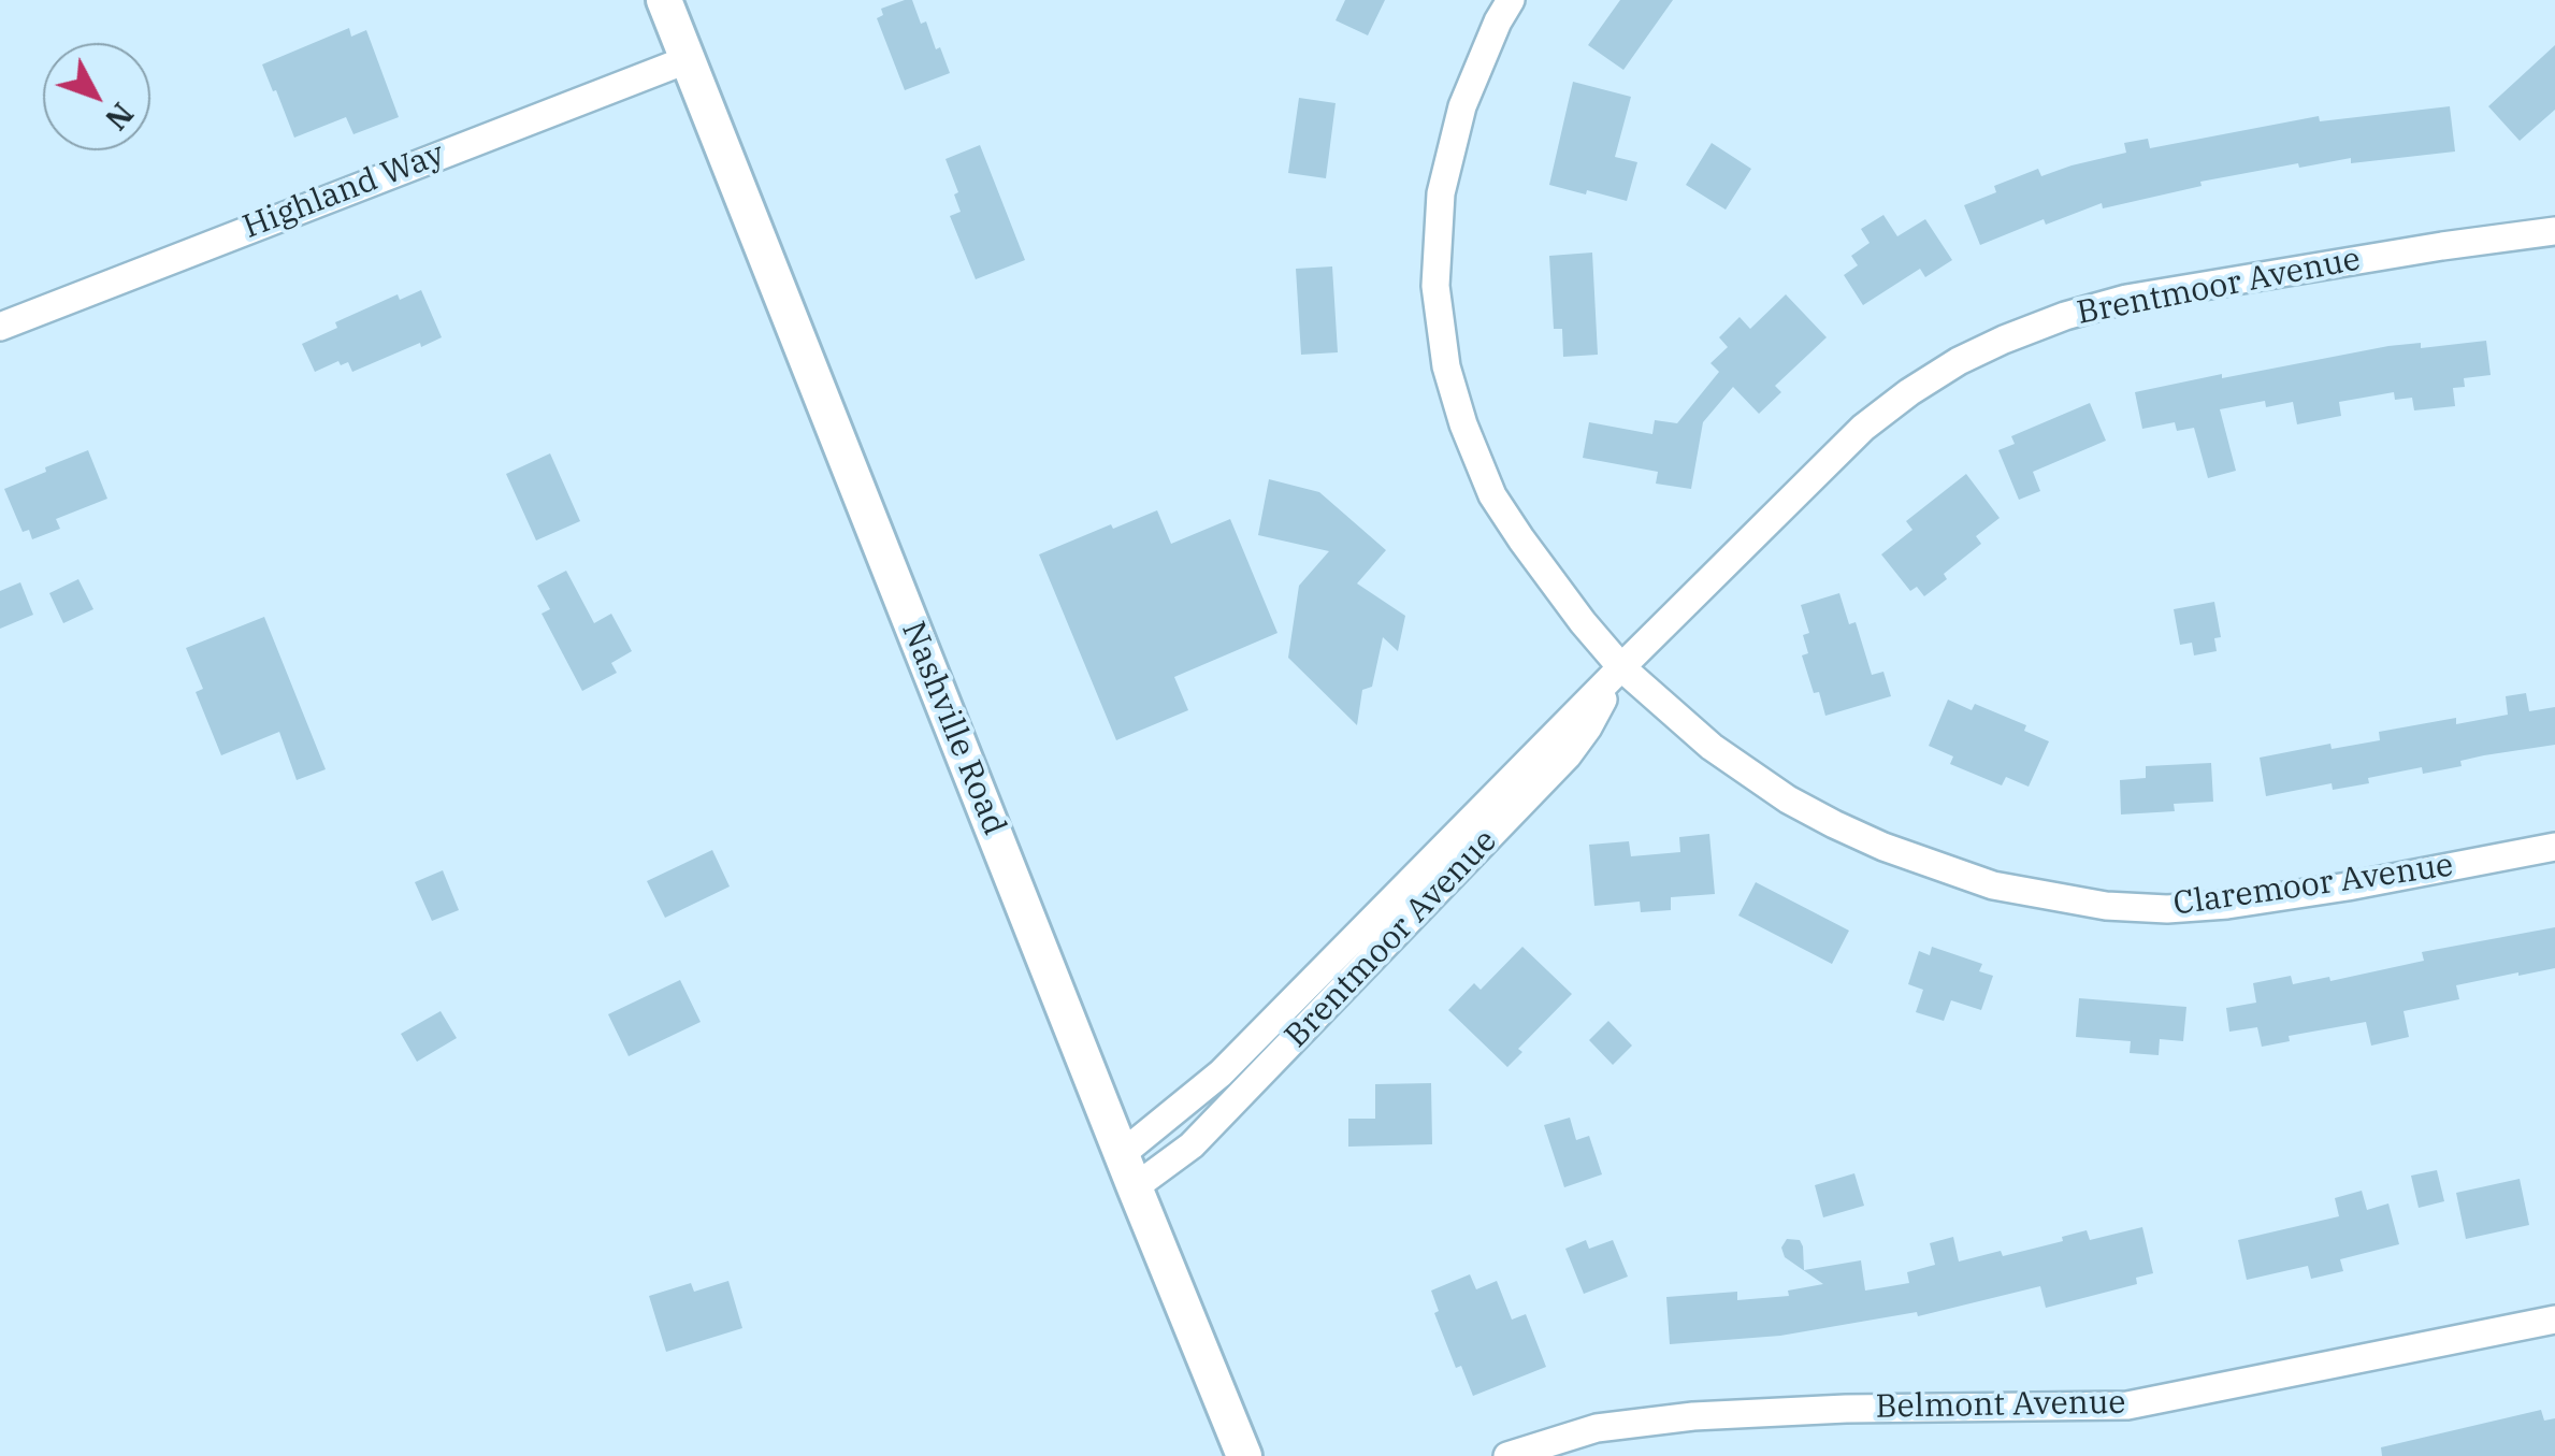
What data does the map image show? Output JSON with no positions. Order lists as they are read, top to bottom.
{
  "streets": {
    "main road": ["Nashville Road"],
    "street": [
      "Highland Way",
      "Brentmoor Avenue",
      "Claremoor Avenue",
      "Belmont Avenue"
    ]
  },
  "crossings": [
    ["Highland Way", "Nashville Road"],
    ["Brentmoor Avenue", "Nashville Road"],
    ["Brentmoor Avenue", "Claremoor Avenue"]
  ],
  "north": "bottom right"
}
